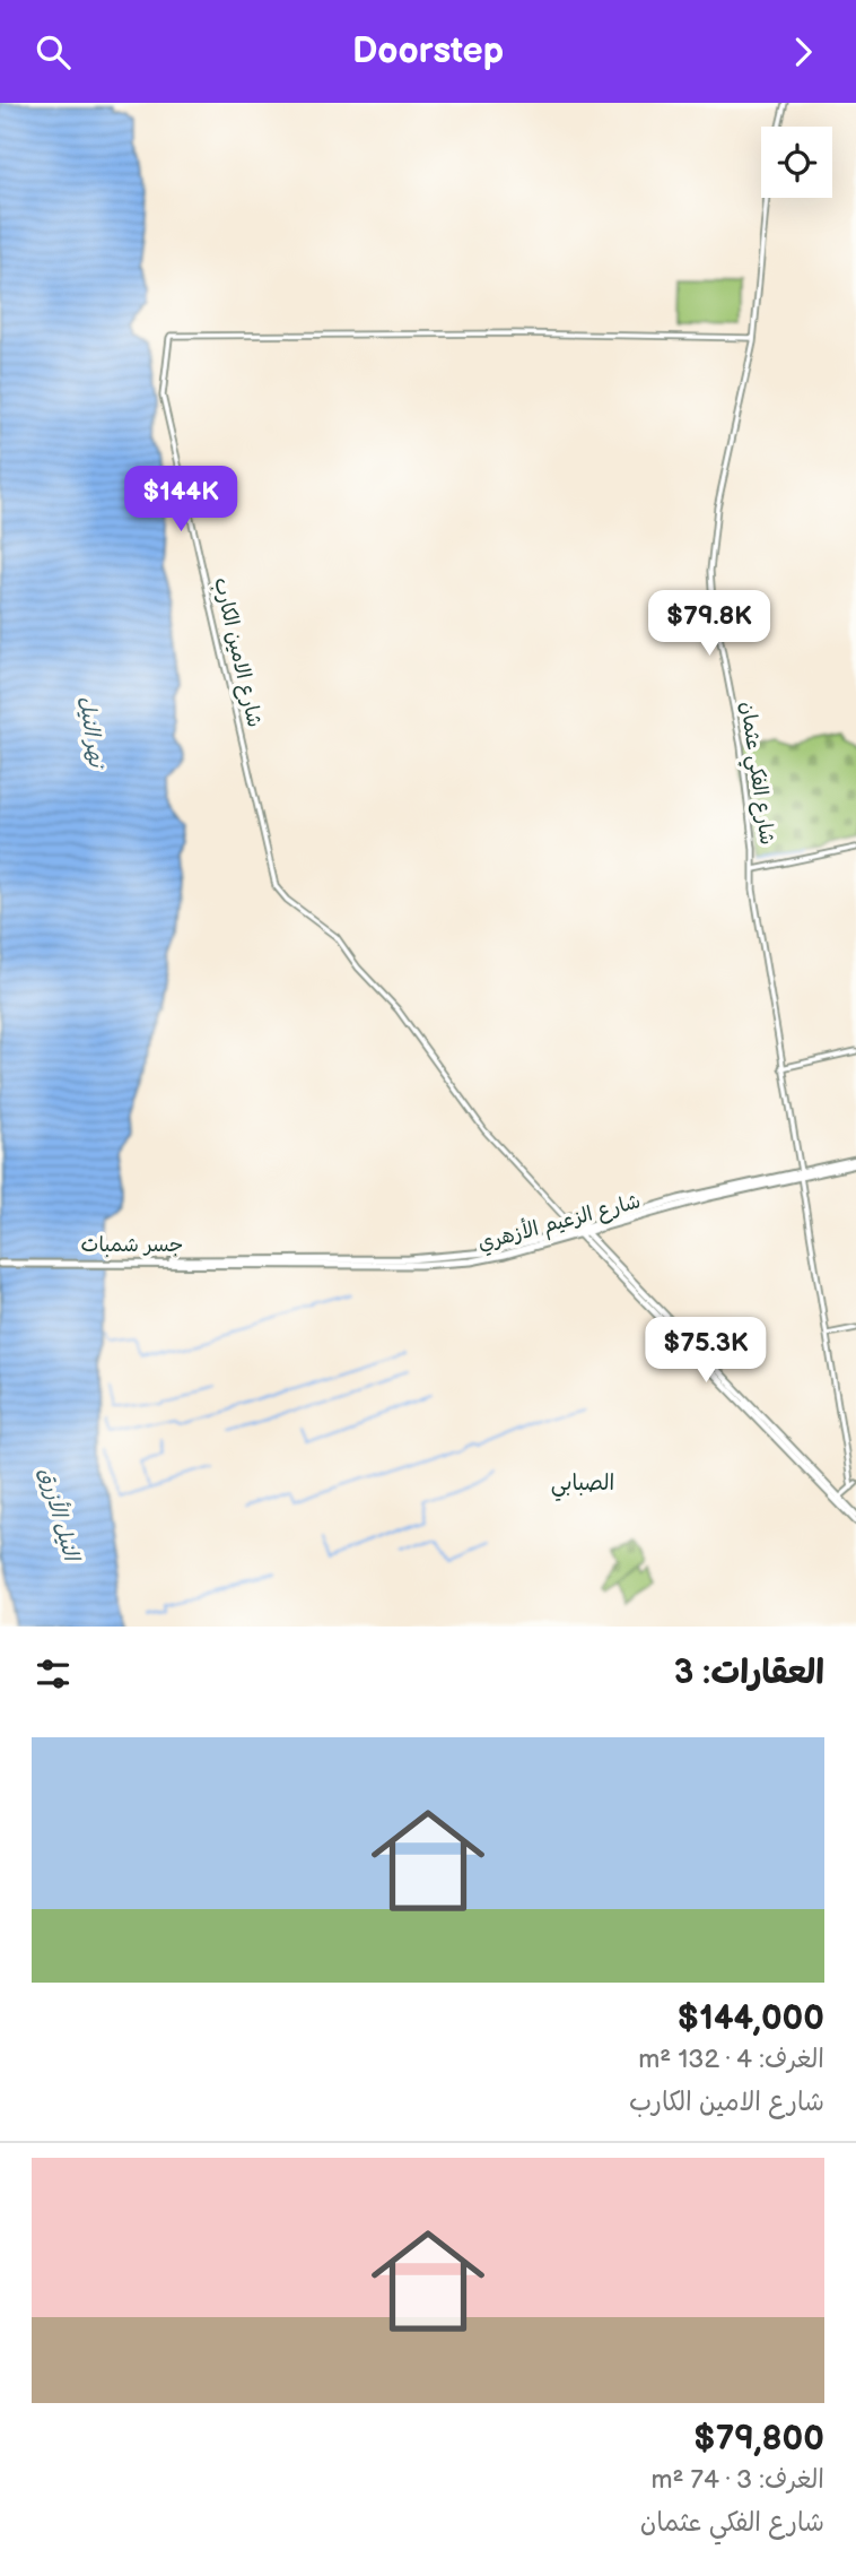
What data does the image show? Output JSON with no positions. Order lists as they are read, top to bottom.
{
  "streets": {
    "main road": ["شارع الزعيم الأزهري", "جسر شمبات"],
    "street": ["شارع الامين الكارب", "شارع الفكي عثمان"]
  },
  "crossings": [
    ["شارع الامين الكارب", "شارع الفكي عثمان"],
    ["شارع الفكي عثمان", "شارع الزعيم الأزهري"],
    ["شارع الزعيم الأزهري", "جسر شمبات"]
  ],
  "districts": ["الصبابي"],
  "water": ["نهر النيل", "النيل الأزرق"],
  "page": {
    "header": "Doorstep",
    "price": ["$144K", "$79.8K", "$75.3K"],
    "heading": "العقارات: 3",
    "list": [
      {
        "name": "$144,000",
        "note": "الغرف: 4 · 132 m² · شارع الامين الكارب"
      },
      {
        "name": "$79,800",
        "note": "الغرف: 3 · 74 m² · شارع الفكي عثمان"
      }
    ]
  }
}
